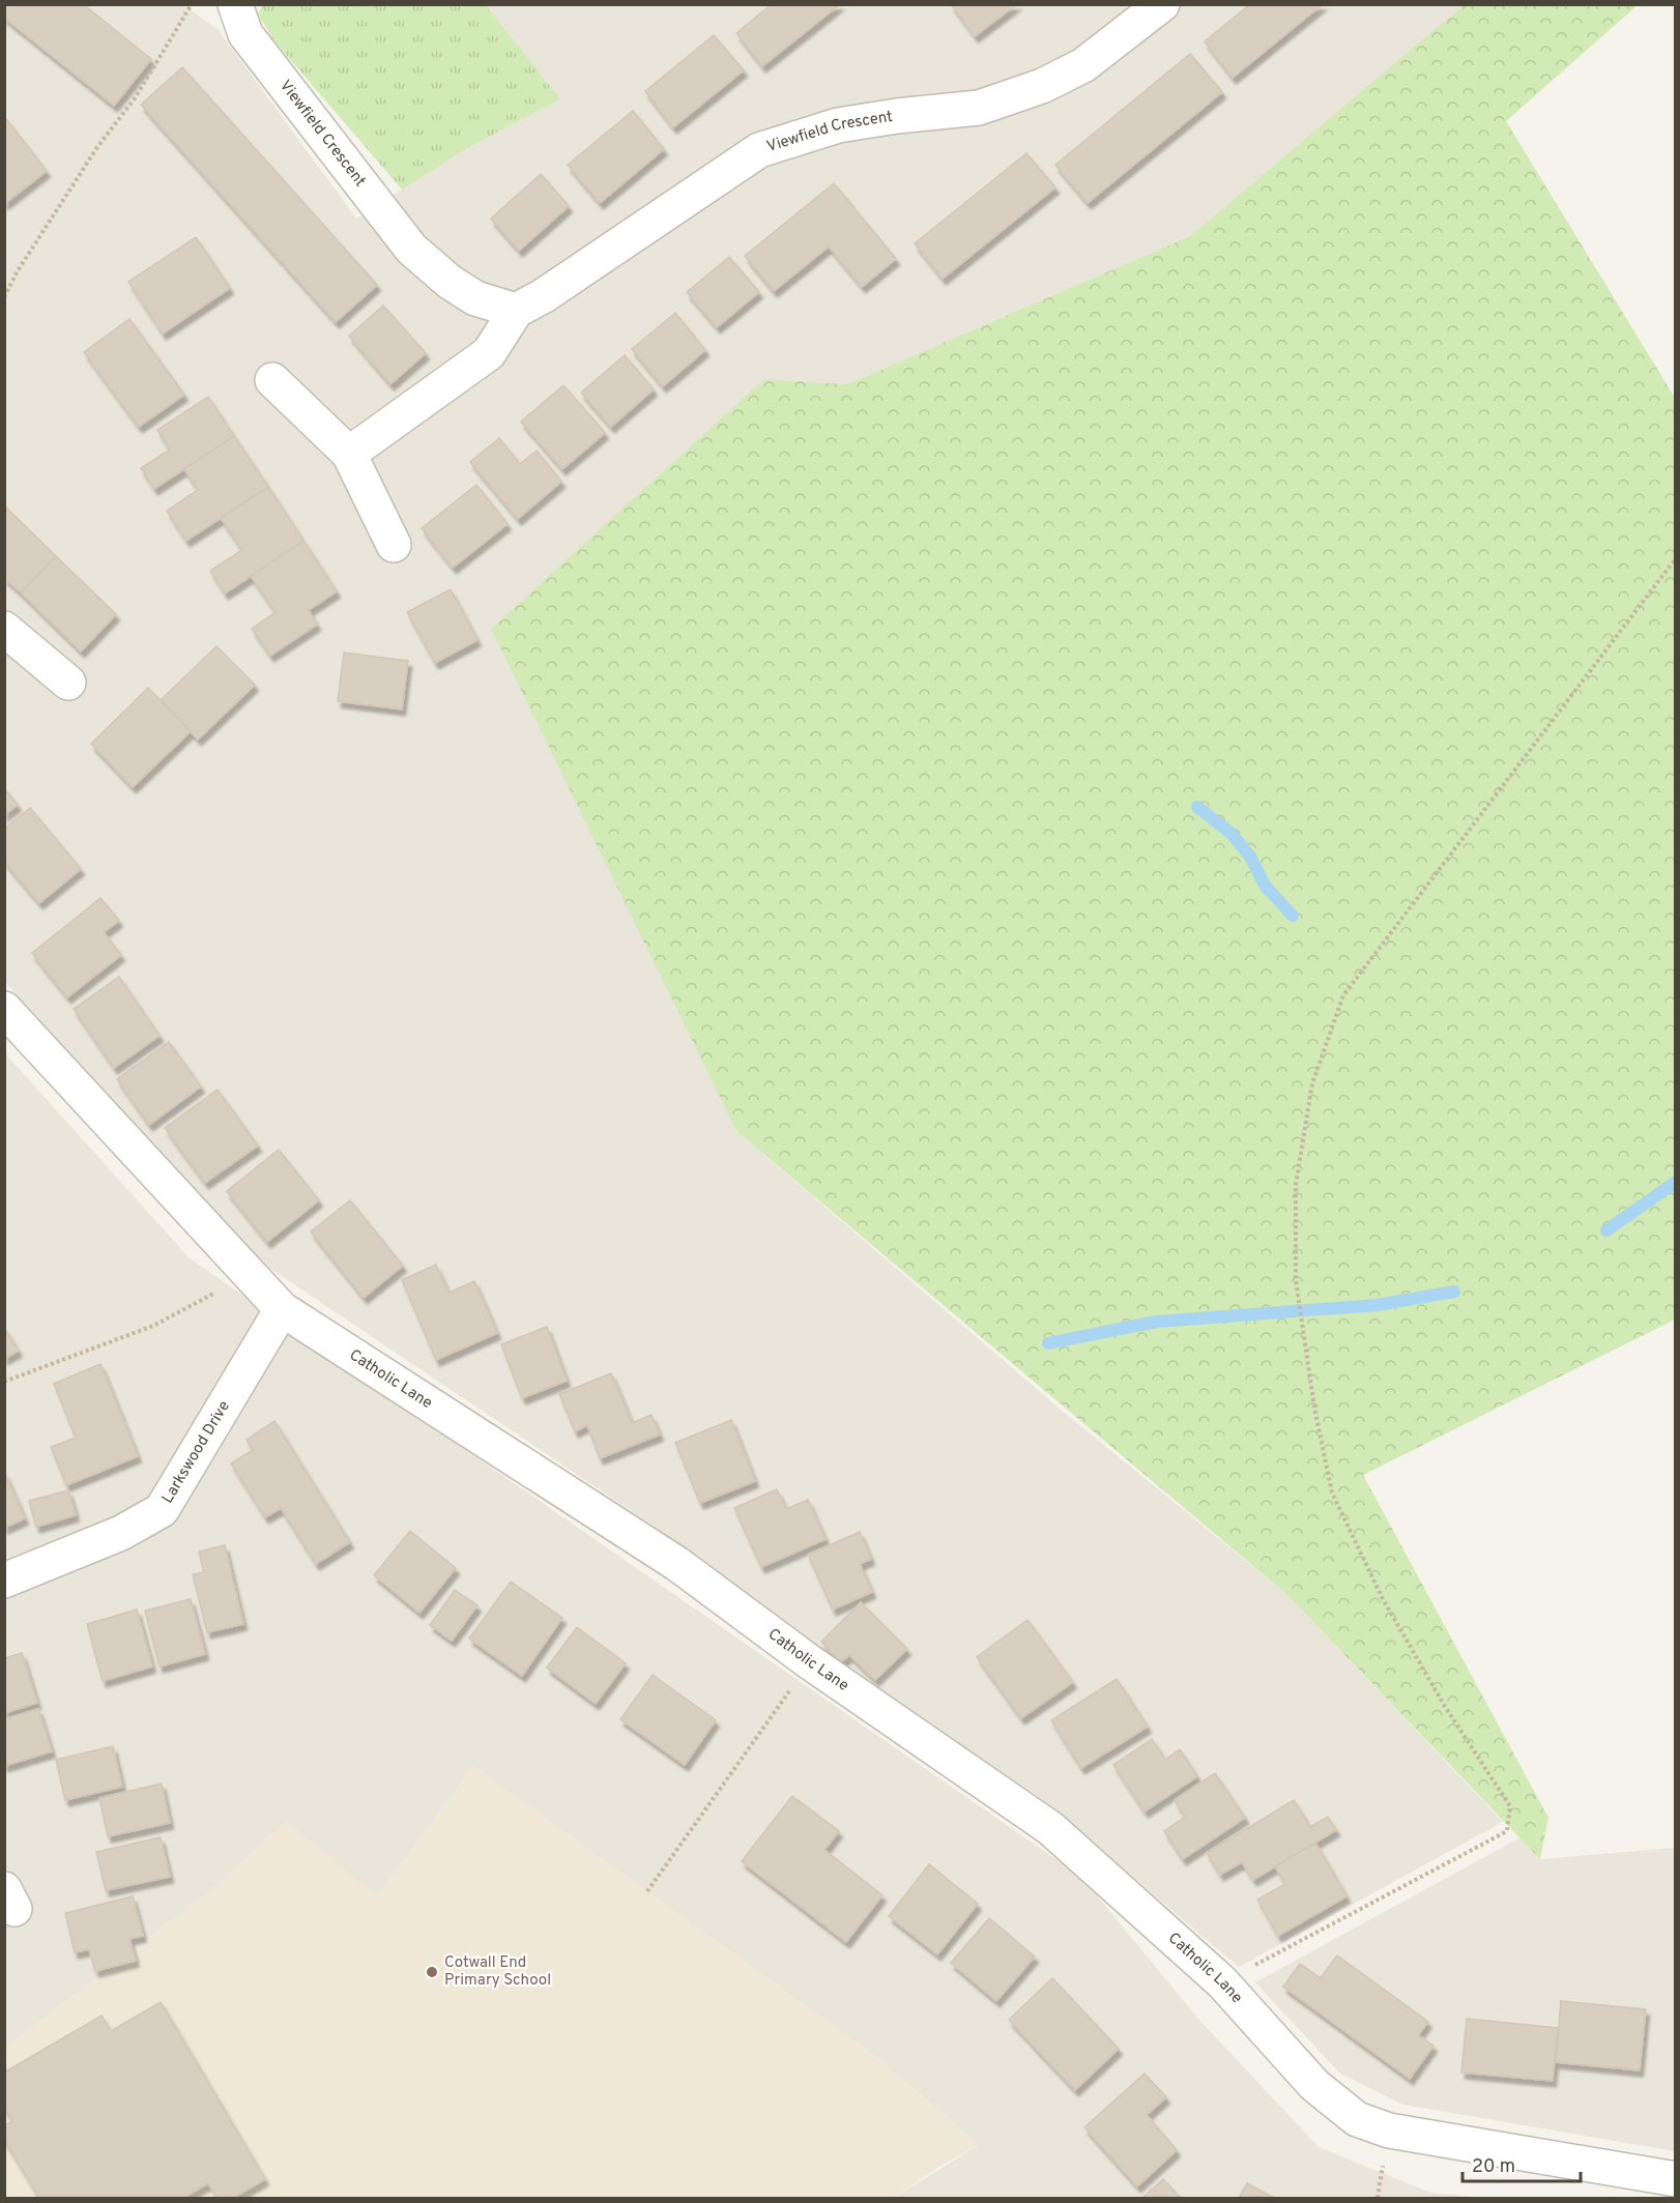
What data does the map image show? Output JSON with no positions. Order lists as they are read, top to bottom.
{
  "streets": {
    "street": ["Viewfield Crescent", "Catholic Lane", "Larkswood Drive"]
  },
  "crossings": [
    ["Catholic Lane", "Larkswood Drive"]
  ],
  "places": ["Cotwall End Primary School"],
  "scale_bar": "20 m"
}
